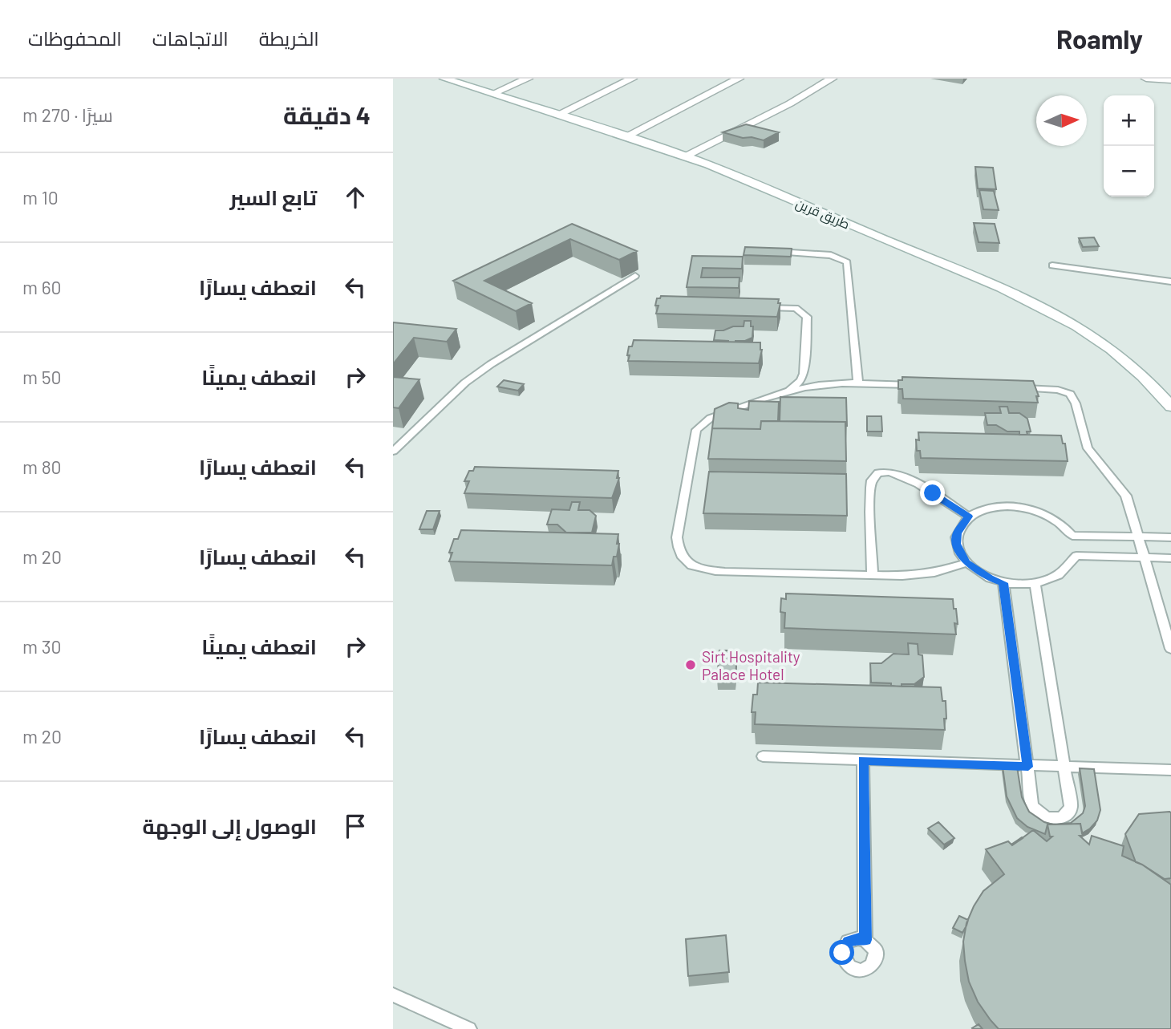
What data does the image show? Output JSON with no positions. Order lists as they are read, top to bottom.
{
  "streets": {
    "street": ["طريق قرين"]
  },
  "places": ["Sirt Hospitality Palace Hotel"],
  "north": "right",
  "page": {
    "header": "Roamly",
    "nav": ["الخريطة", "الاتجاهات", "المحفوظات"],
    "heading": ["4 دقيقة", "سيرًا · 270 m"],
    "map_buttons": ["+", "−"],
    "list": [
      ["تابع السير", "10 m"],
      ["انعطف يسارًا", "60 m"],
      ["انعطف يمينًا", "50 m"],
      ["انعطف يسارًا", "80 m"],
      ["انعطف يسارًا", "20 m"],
      ["انعطف يمينًا", "30 m"],
      ["انعطف يسارًا", "20 m"],
      "الوصول إلى الوجهة"
    ]
  }
}
